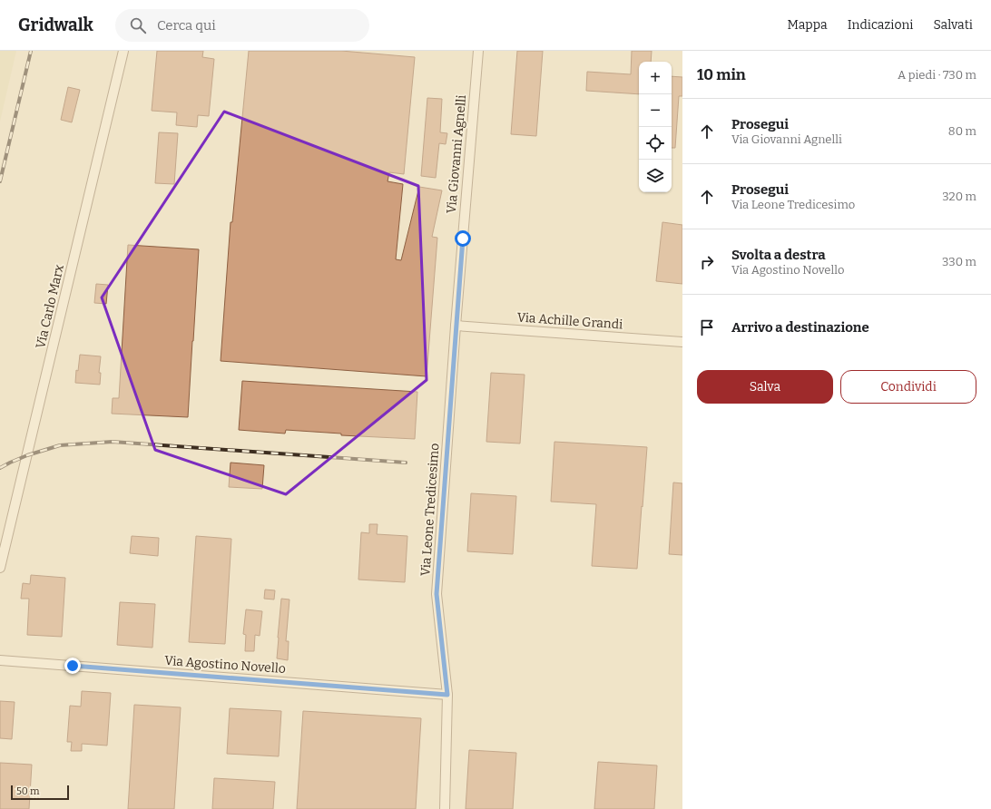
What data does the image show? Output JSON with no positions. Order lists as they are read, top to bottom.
{
  "streets": {
    "street": [
      "Via Giovanni Agnelli",
      "Via Carlo Marx",
      "Via Achille Grandi",
      "Via Leone Tredicesimo",
      "Via Agostino Novello"
    ]
  },
  "crossings": [
    ["Via Giovanni Agnelli", "Via Achille Grandi"],
    ["Via Giovanni Agnelli", "Via Leone Tredicesimo"],
    ["Via Achille Grandi", "Via Leone Tredicesimo"],
    ["Via Leone Tredicesimo", "Via Agostino Novello"]
  ],
  "scale_bar": "50 m",
  "page": {
    "header": "Gridwalk",
    "search": "Cerca qui",
    "nav": ["Mappa", "Indicazioni", "Salvati"],
    "heading": ["10 min", "A piedi · 730 m"],
    "map_buttons": ["+", "−"],
    "list": [
      ["Prosegui", "Via Giovanni Agnelli", "80 m"],
      ["Prosegui", "Via Leone Tredicesimo", "320 m"],
      ["Svolta a destra", "Via Agostino Novello", "330 m"],
      "Arrivo a destinazione"
    ],
    "buttons": ["Salva", "Condividi"],
    "scale": "50 m"
  }
}
